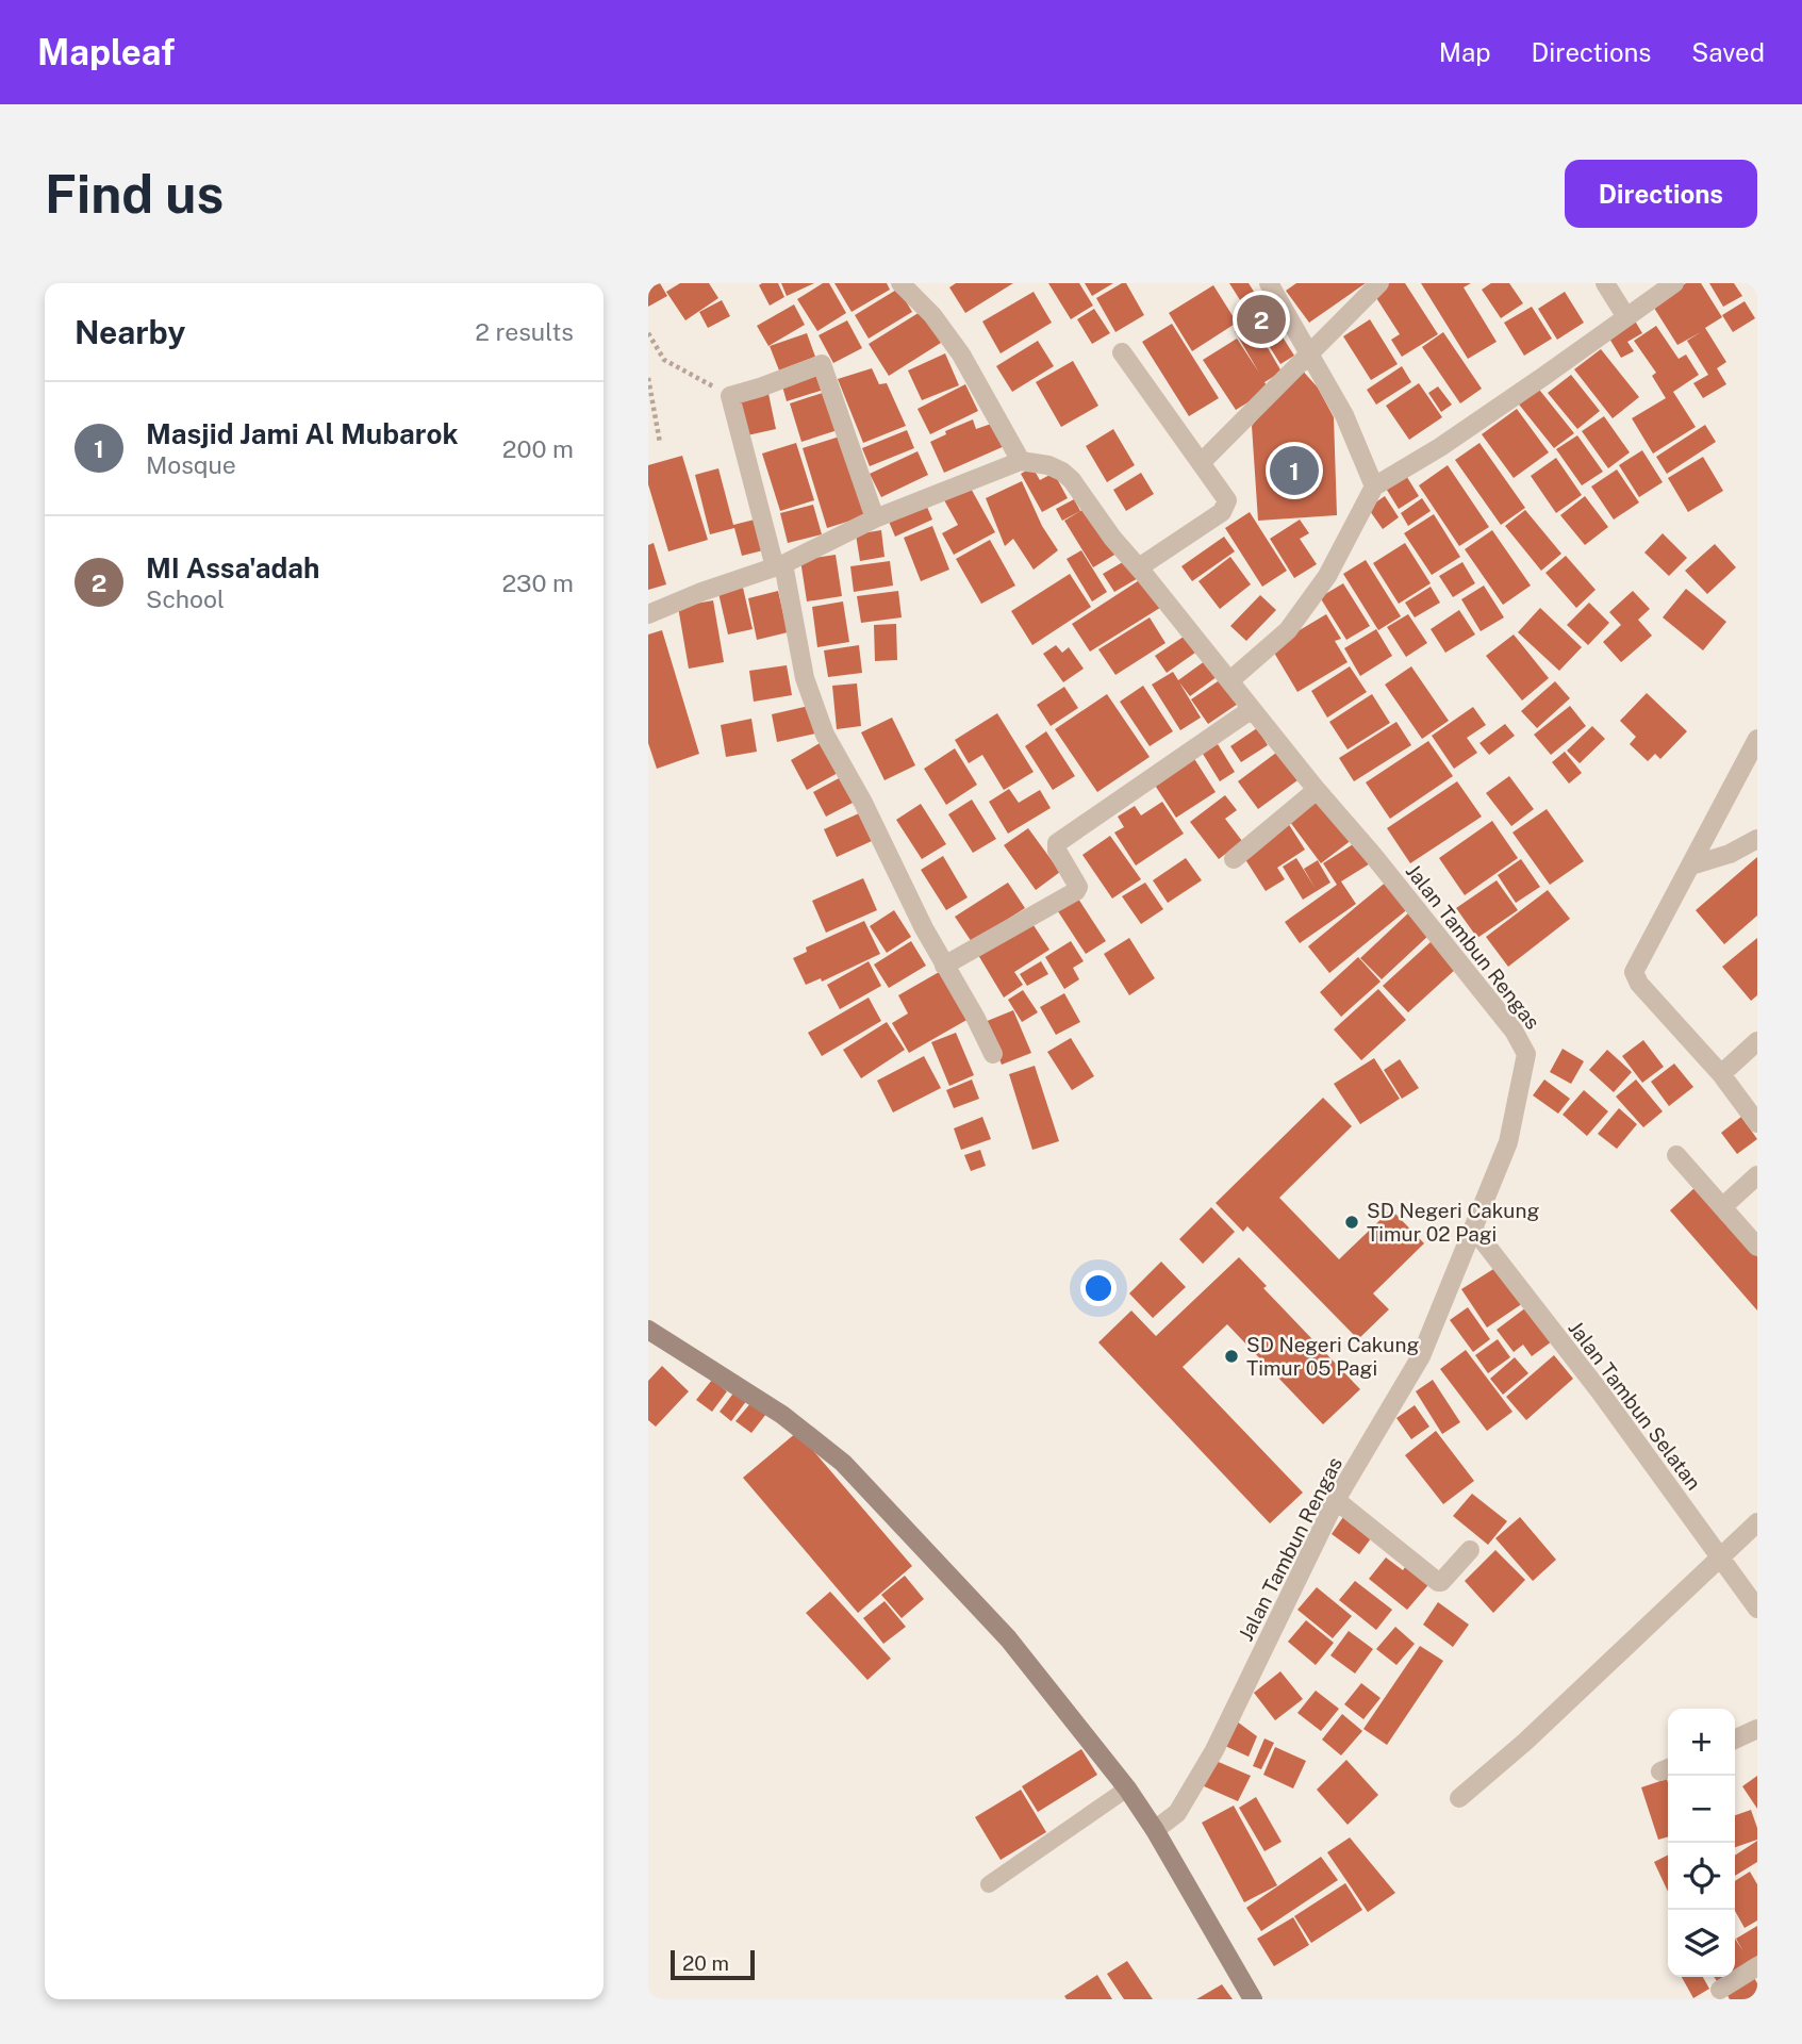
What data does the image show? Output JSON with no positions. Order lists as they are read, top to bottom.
{
  "streets": {
    "street": ["Jalan Tambun Rengas", "Jalan Tambun Selatan"]
  },
  "crossings": [
    ["Jalan Tambun Rengas", "Jalan Tambun Selatan"]
  ],
  "places": ["SD Negeri Cakung Timur 02 Pagi", "SD Negeri Cakung Timur 05 Pagi"],
  "scale_bar": "20 m",
  "page": {
    "header": "Mapleaf",
    "nav": ["Map", "Directions", "Saved"],
    "buttons": "Directions",
    "title": "Find us",
    "heading": ["Nearby", "2 results"],
    "pins": ["2", "1"],
    "list": [
      {
        "mark": "1",
        "name": "Masjid Jami Al Mubarok",
        "note": "Mosque",
        "value": "200 m"
      },
      {
        "mark": "2",
        "name": "MI Assa'adah",
        "note": "School",
        "value": "230 m"
      }
    ],
    "map_buttons": ["+", "−"],
    "scale": "20 m"
  }
}
